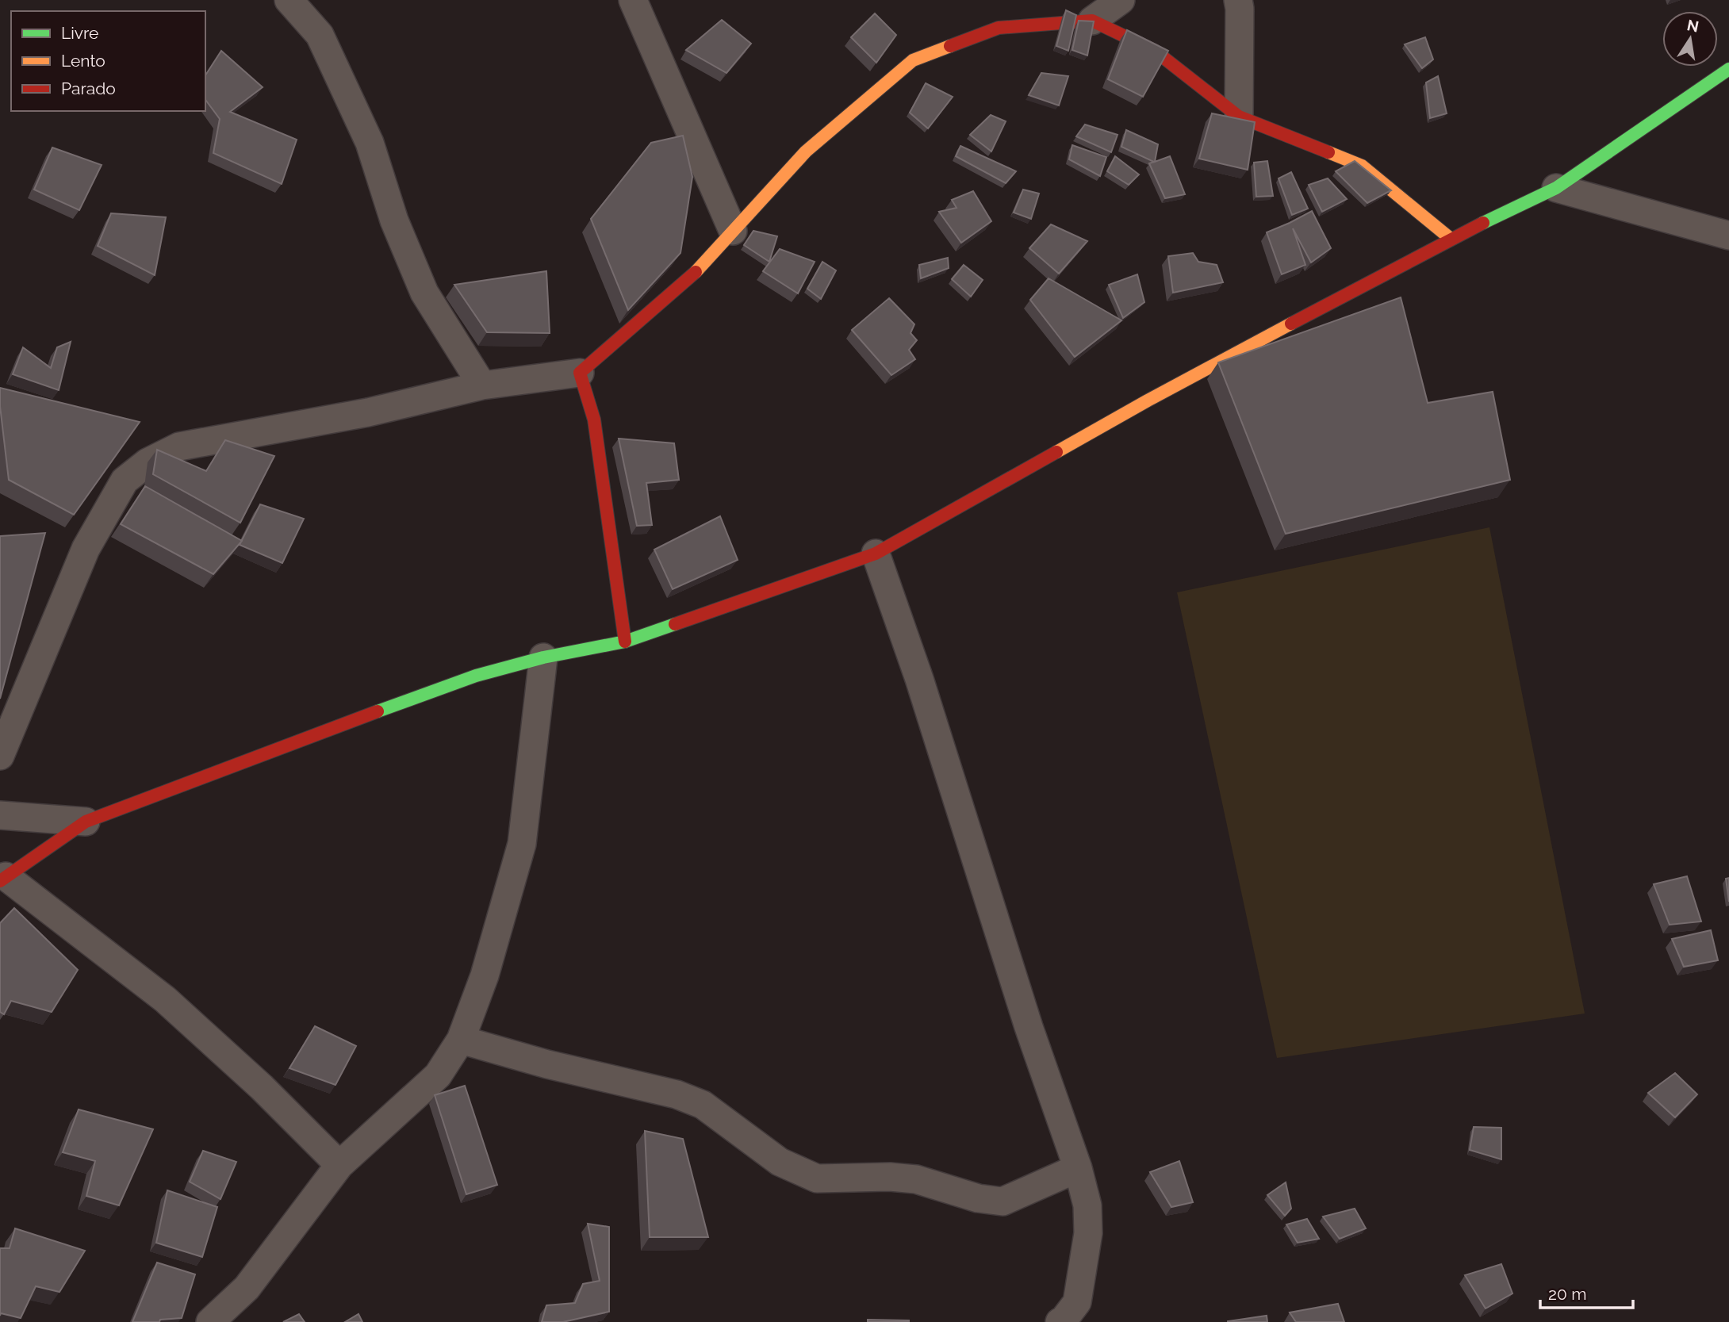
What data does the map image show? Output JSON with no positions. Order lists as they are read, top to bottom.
{
  "legend": ["Livre", "Lento", "Parado"],
  "scale_bar": "20 m",
  "north": "top"
}
